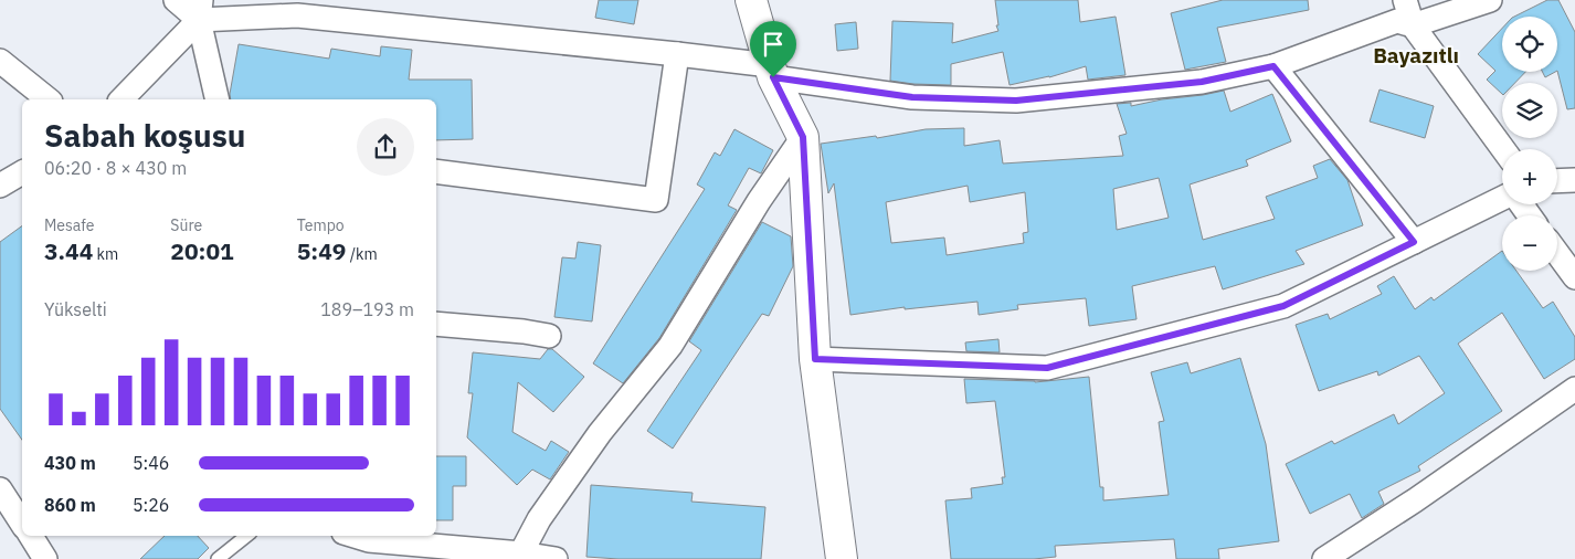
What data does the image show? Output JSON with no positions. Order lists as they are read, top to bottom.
{
  "districts": ["Bayazıtlı"],
  "page": {
    "map_buttons": ["+", "−"],
    "heading": ["Sabah koşusu", "06:20 · 8 × 430 m"],
    "stats": [
      ["Mesafe", "3.44 km"],
      ["Süre", "20:01"],
      ["Tempo", "5:49 /km"]
    ],
    "chart": ["Yükselti", "189–193 m"],
    "list": [
      {
        "name": "430 m",
        "note": "5:46"
      },
      {
        "name": "860 m",
        "note": "5:26"
      }
    ]
  }
}
